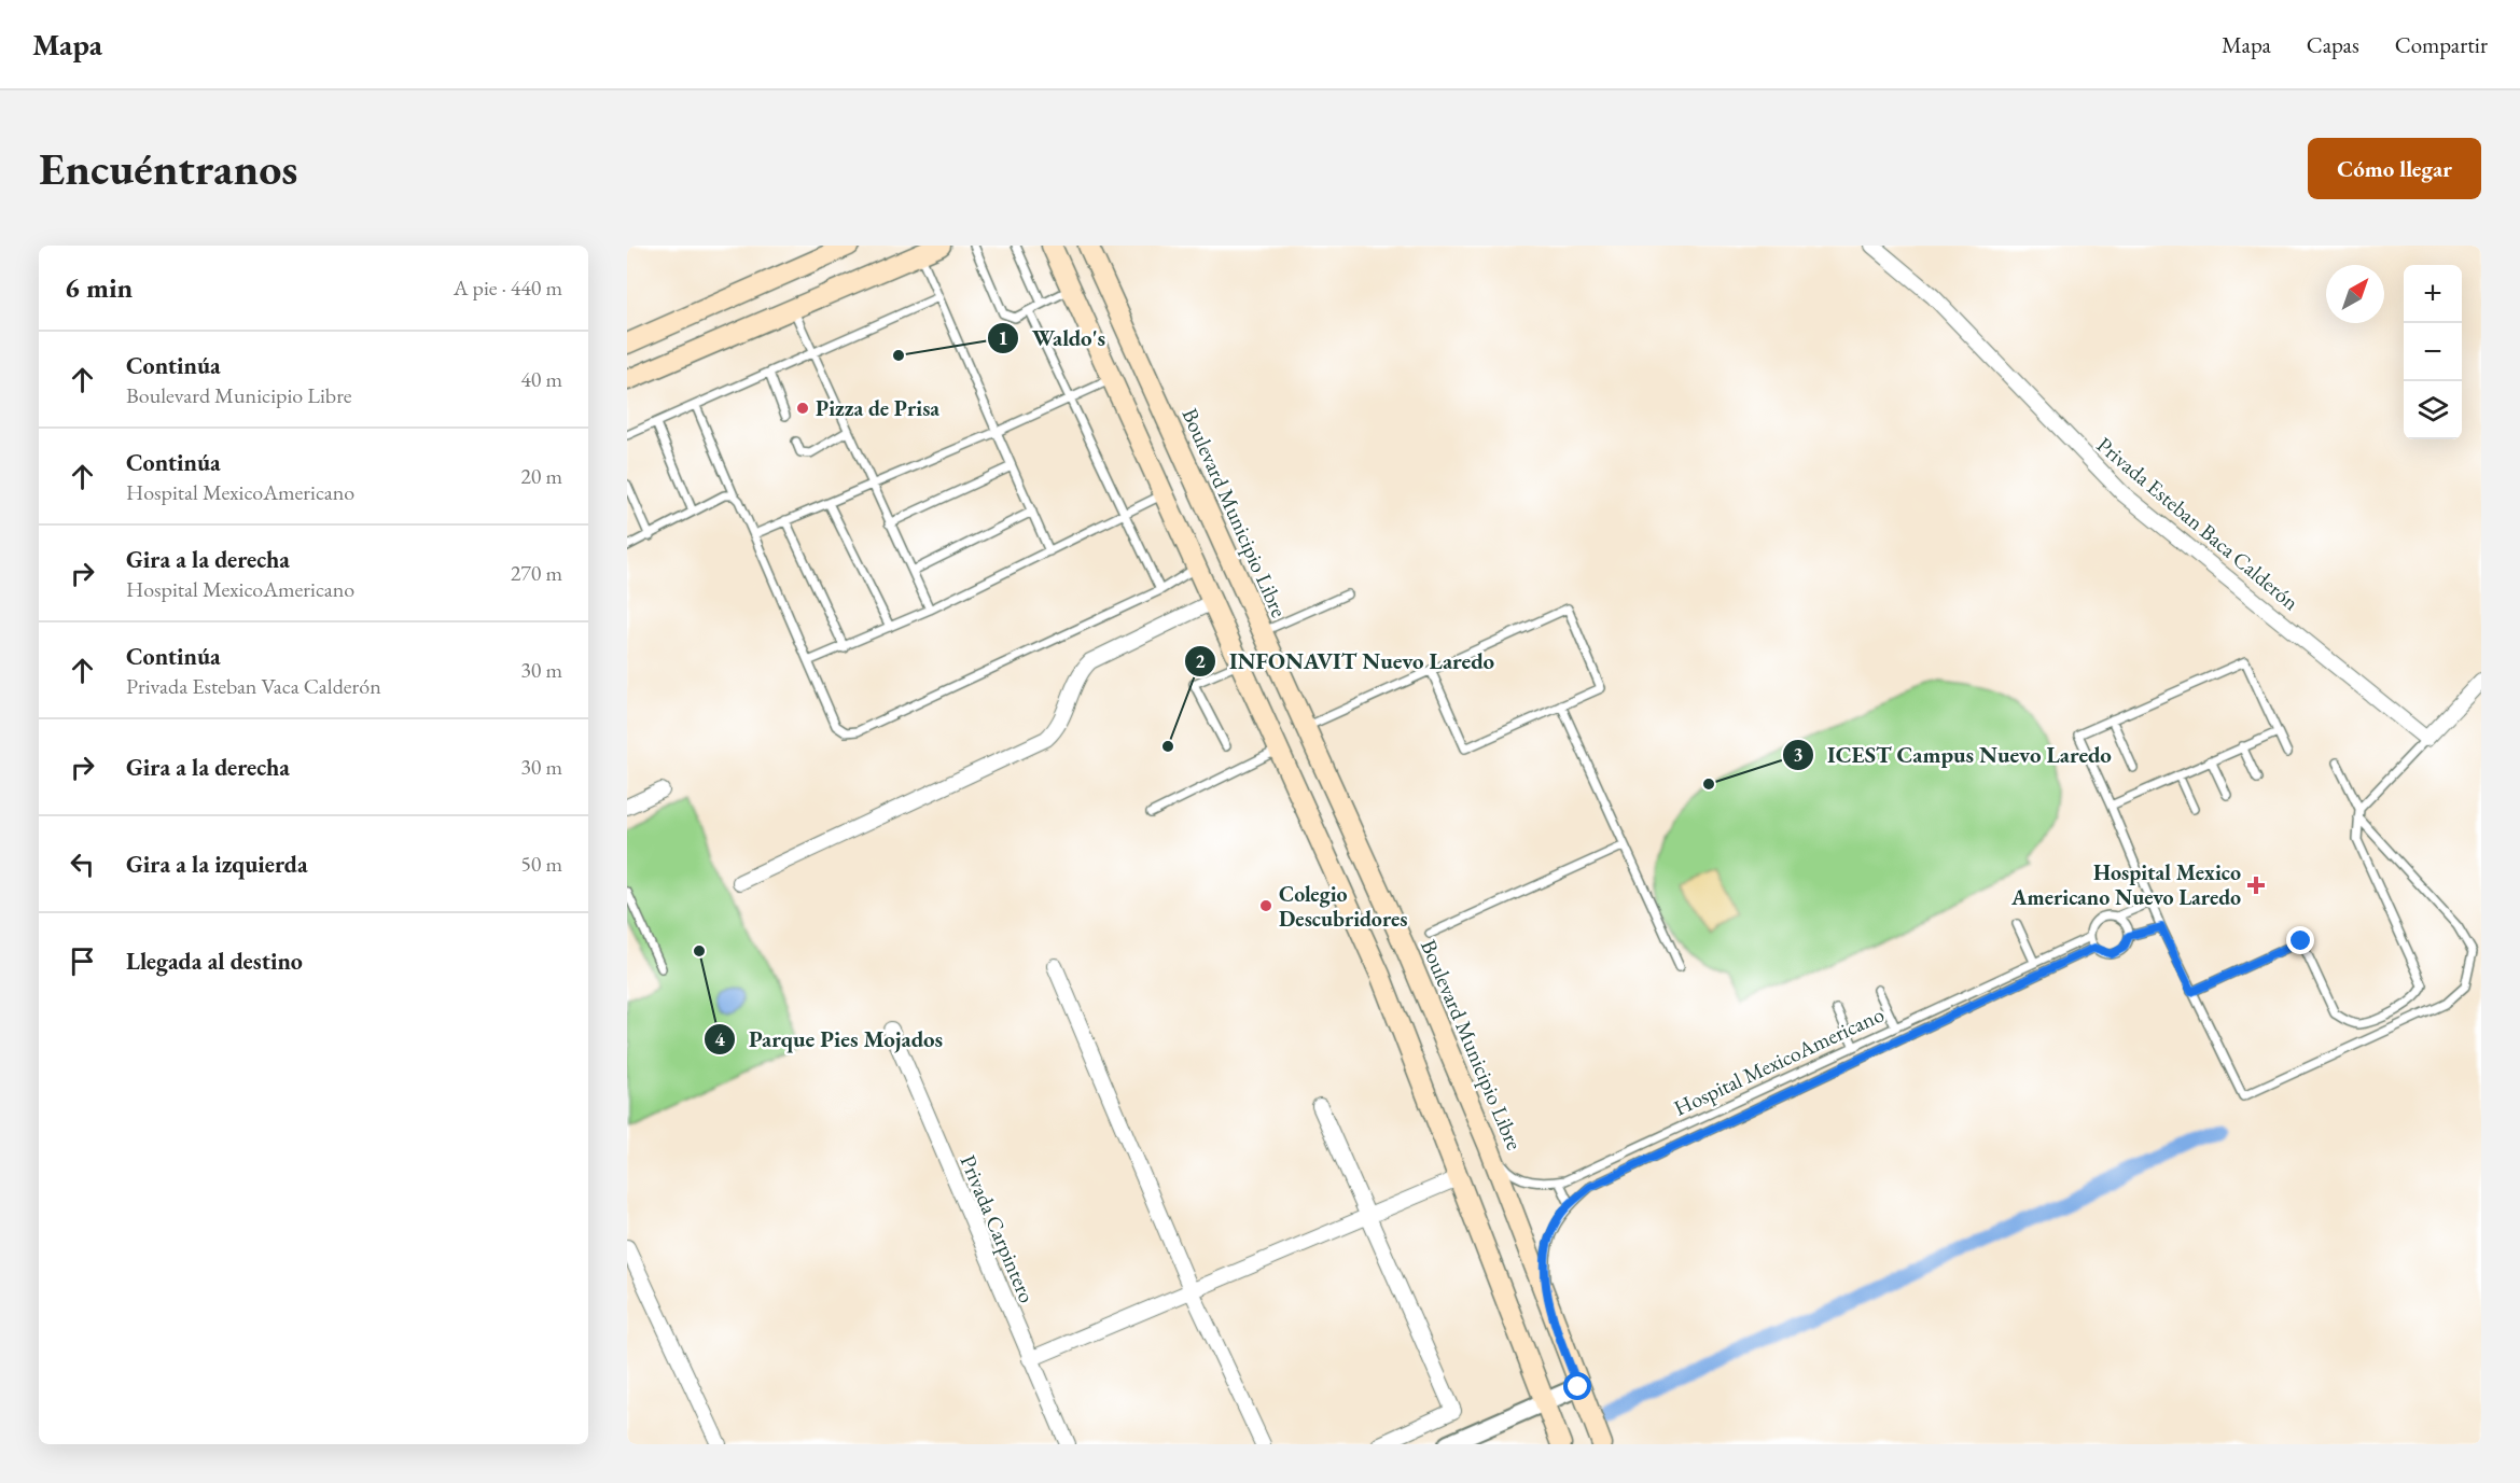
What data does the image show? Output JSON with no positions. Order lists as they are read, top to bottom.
{
  "streets": {
    "main road": ["Boulevard Municipio Libre"],
    "street": ["Privada Esteban Baca Calderón", "Privada Carpintero"],
    "lane": ["Hospital MexicoAmericano"]
  },
  "crossings": [
    ["Boulevard Municipio Libre", "Hospital MexicoAmericano"]
  ],
  "places": {
    "other": [
      "Waldo's",
      "Pizza de Prisa",
      "INFONAVIT Nuevo Laredo",
      "ICEST Campus Nuevo Laredo",
      "Colegio Descubridores",
      "Parque Pies Mojados"
    ],
    "health": ["Hospital Mexico Americano Nuevo Laredo"]
  },
  "north": "top right",
  "page": {
    "header": "Mapa",
    "nav": ["Mapa", "Capas", "Compartir"],
    "buttons": "Cómo llegar",
    "title": "Encuéntranos",
    "heading": ["6 min", "A pie · 440 m"],
    "map_buttons": ["+", "−"],
    "list": [
      ["Continúa", "Boulevard Municipio Libre", "40 m"],
      ["Continúa", "Hospital MexicoAmericano", "20 m"],
      ["Gira a la derecha", "Hospital MexicoAmericano", "270 m"],
      ["Continúa", "Privada Esteban Vaca Calderón", "30 m"],
      ["Gira a la derecha", "30 m"],
      ["Gira a la izquierda", "50 m"],
      "Llegada al destino"
    ]
  }
}
